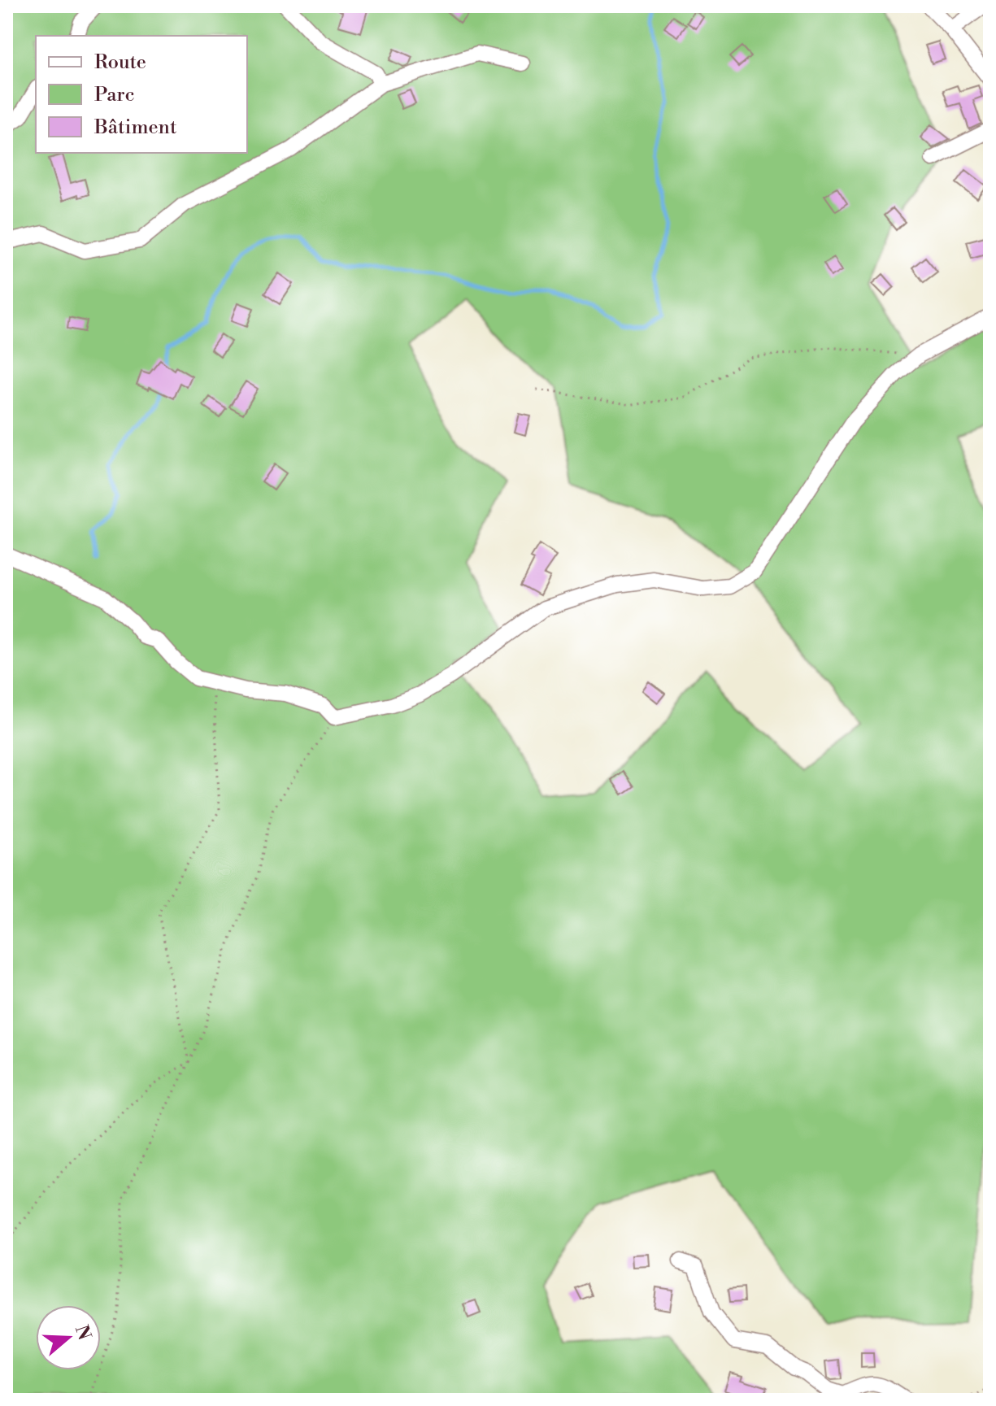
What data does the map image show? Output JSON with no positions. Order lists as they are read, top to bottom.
{
  "legend": ["Route", "Parc", "Bâtiment"],
  "north": "right"
}
